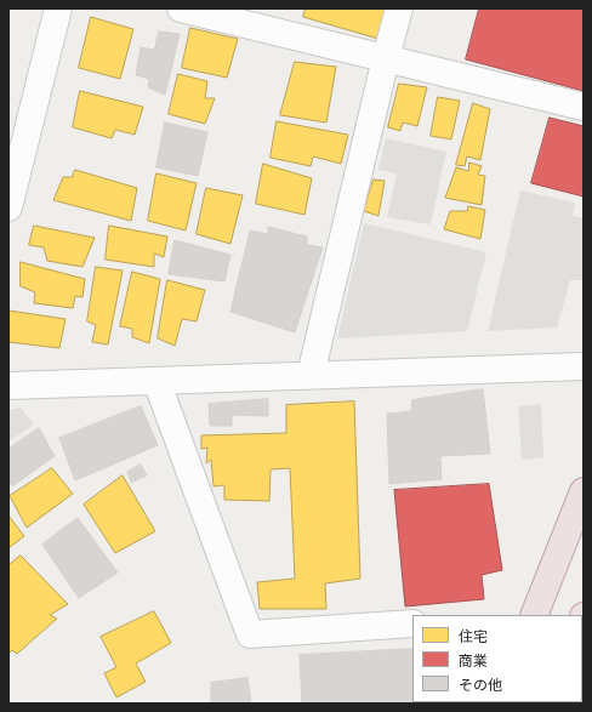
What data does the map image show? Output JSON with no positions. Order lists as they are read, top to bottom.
{
  "legend": ["住宅", "商業", "その他"]
}
